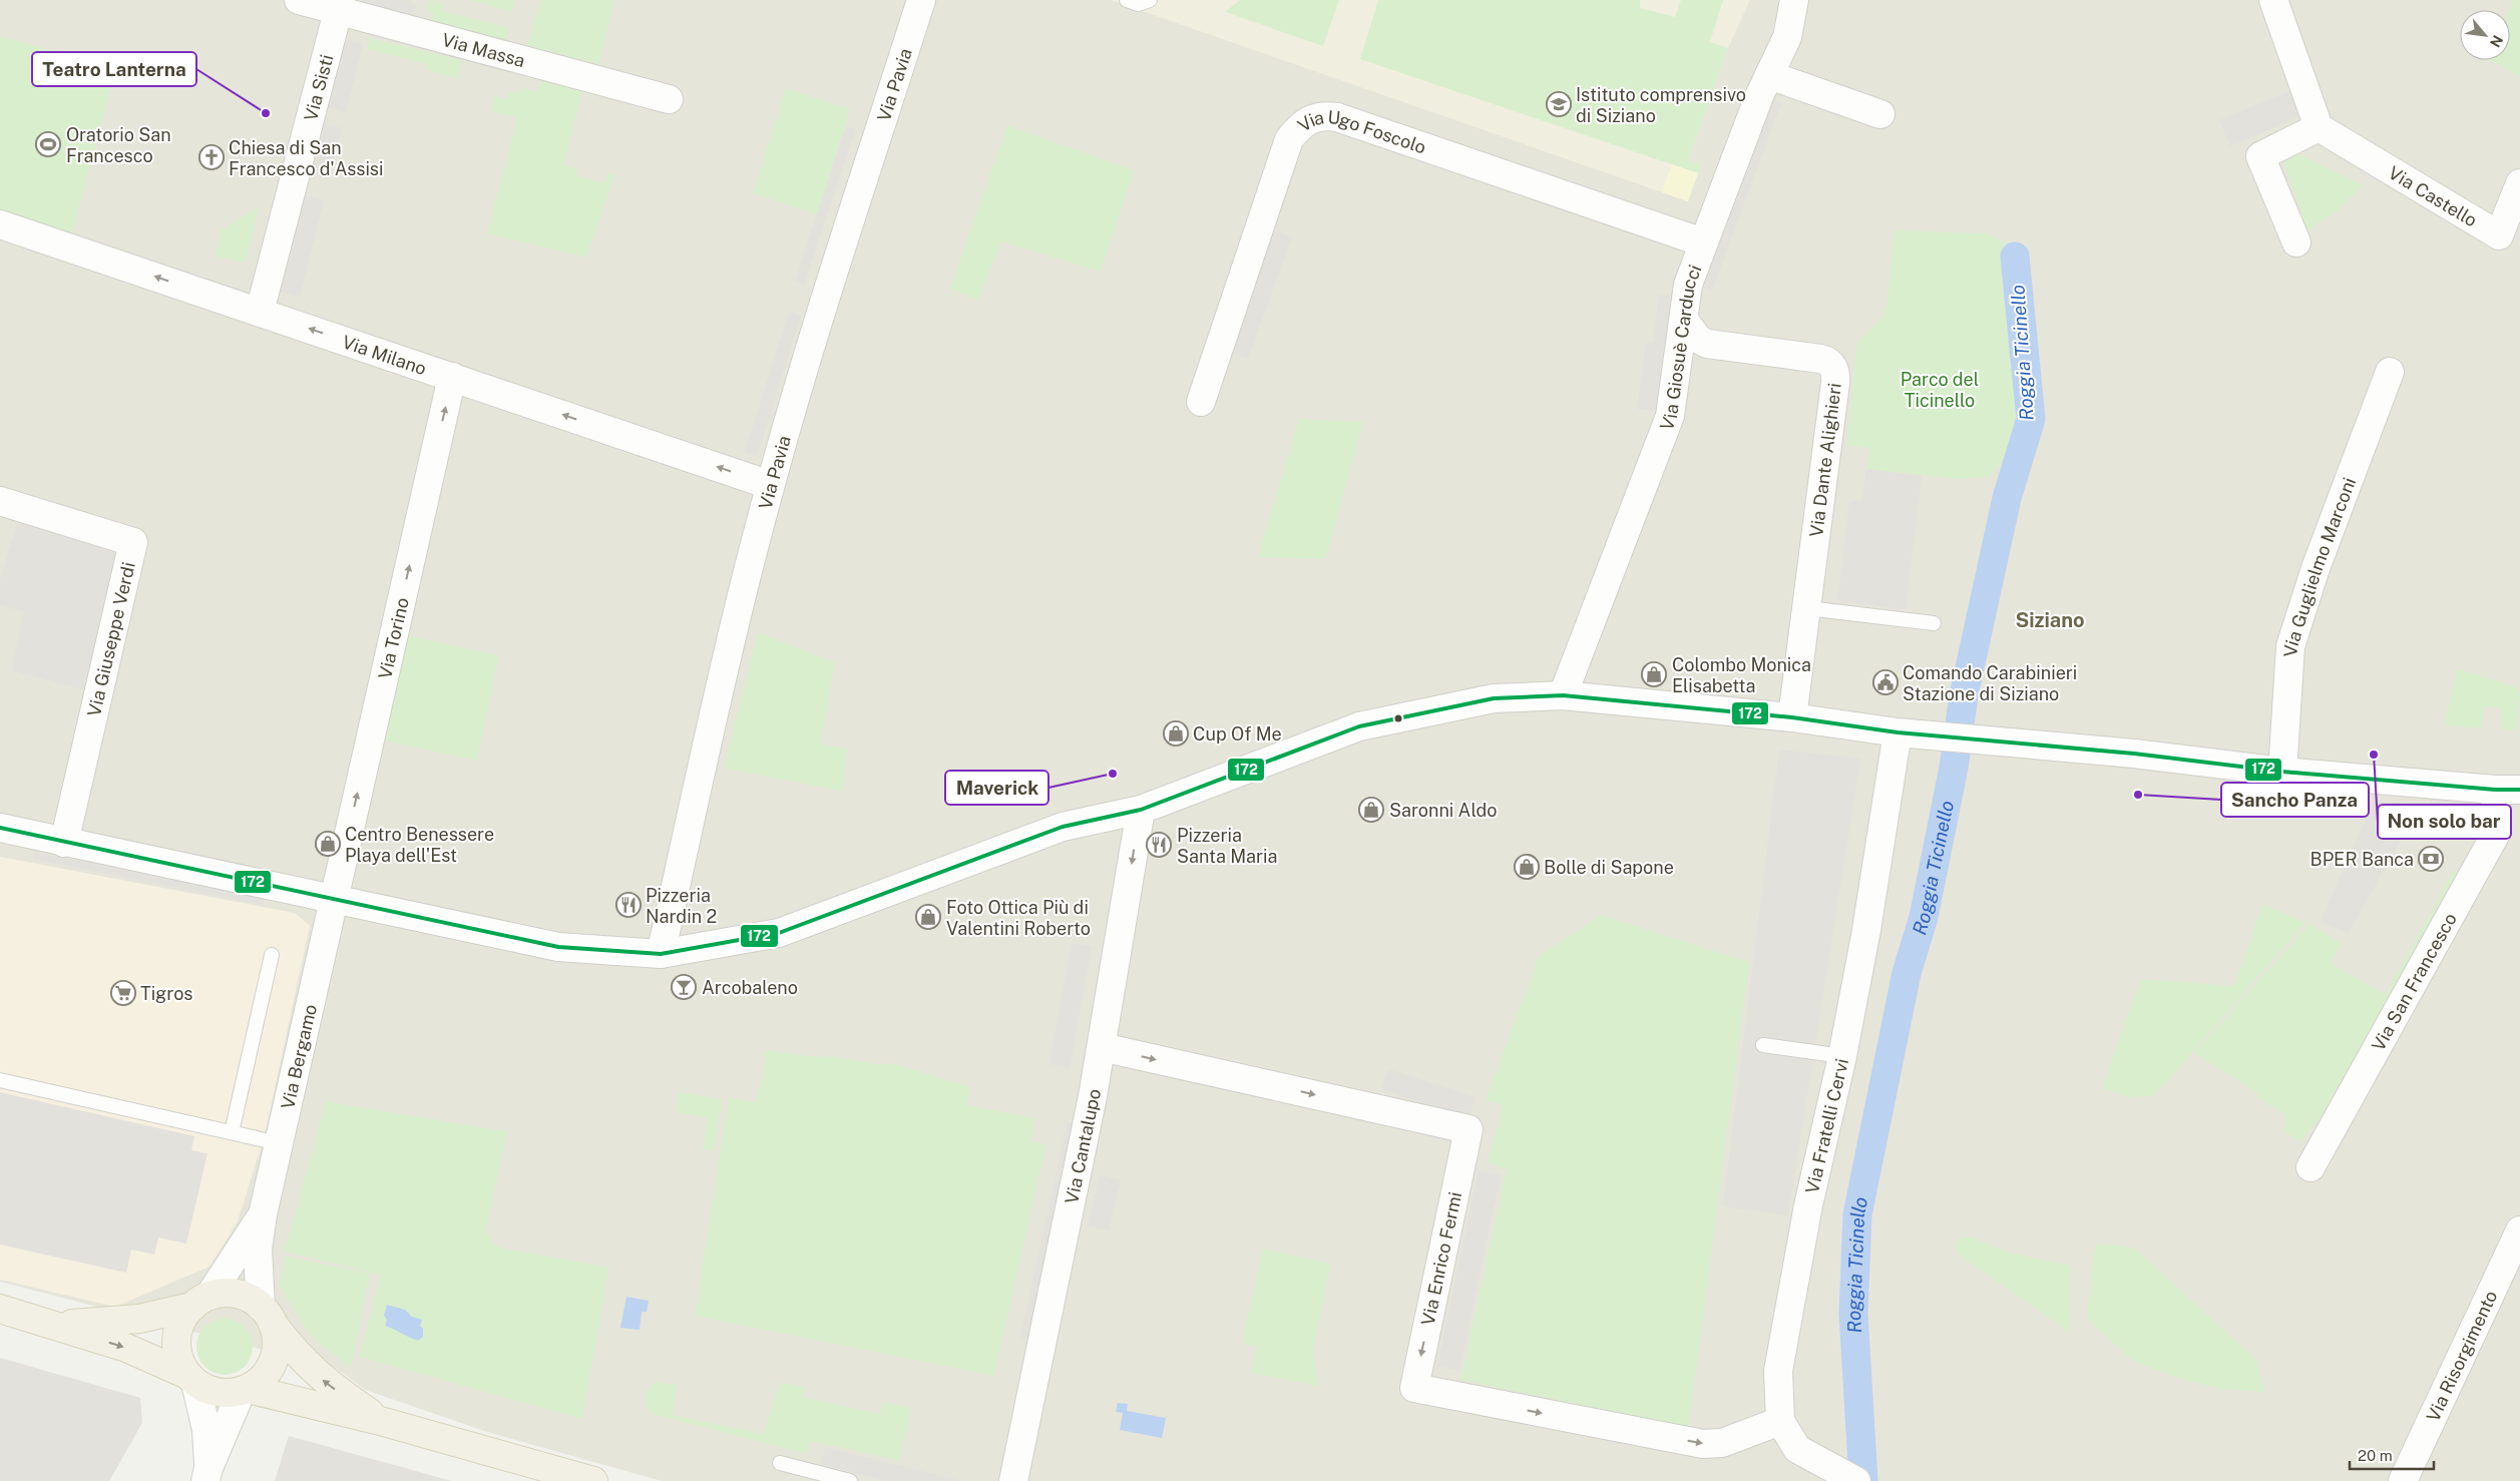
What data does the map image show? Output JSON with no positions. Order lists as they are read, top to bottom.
{
  "streets": {
    "street": [
      "Via Massa",
      "Via Pavia",
      "Via Sisti",
      "Via Ugo Foscolo",
      "Via Castello",
      "Via Giosuè Carducci",
      "Via Milano",
      "Via Dante Alighieri",
      "Via Guglielmo Marconi",
      "Via Torino",
      "Via Giuseppe Verdi",
      "Via San Francesco",
      "Via Bergamo",
      "Via Fratelli Cervi",
      "Via Cantalupo",
      "Via Enrico Fermi",
      "Via Risorgimento"
    ]
  },
  "crossings": [
    ["Via Massa", "Via Sisti"],
    ["Via Pavia", "Via Milano"],
    ["Via Sisti", "Via Milano"],
    ["Via Ugo Foscolo", "Via Giosuè Carducci"],
    ["Via Giosuè Carducci", "Via Dante Alighieri"],
    ["Via Milano", "Via Torino"],
    ["Via Torino", "Via Bergamo"],
    ["Via Fratelli Cervi", "Via Enrico Fermi"],
    ["Via Cantalupo", "Via Enrico Fermi"]
  ],
  "one_way": ["Via Milano", "Via Torino", "Via Cantalupo"],
  "districts": ["Siziano"],
  "water": ["Roggia Ticinello"],
  "parks": ["Parco del Ticinello"],
  "places": {
    "school or university": ["Istituto comprensivo di Siziano"],
    "other": [
      "Teatro Lanterna",
      "Non solo bar",
      "Maverick",
      "Sancho Panza"
    ],
    "sports": ["Oratorio San Francesco"],
    "church": ["Chiesa di San Francesco d'Assisi"],
    "shop": [
      "Colombo Monica Elisabetta",
      "Cup Of Me",
      "Saronni Aldo",
      "Centro Benessere Playa dell'Est",
      "Bolle di Sapone",
      "Foto Ottica Più di Valentini Roberto"
    ],
    "public building": ["Comando Carabinieri Stazione di Siziano"],
    "restaurant": ["Pizzeria Santa Maria", "Pizzeria Nardin 2"],
    "bank": ["BPER Banca"],
    "bar": ["Arcobaleno"],
    "supermarket": ["Tigros"]
  },
  "lines": ["transit line 172"],
  "scale_bar": "20 m",
  "north": "bottom right"
}
